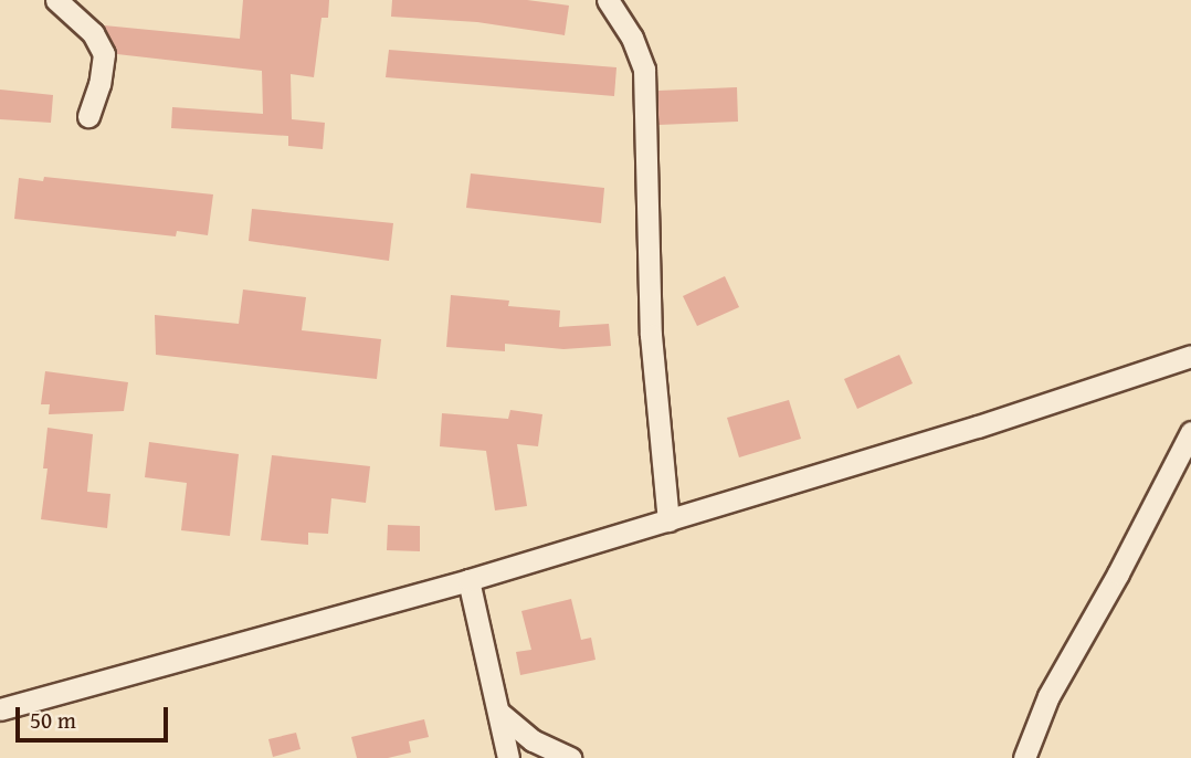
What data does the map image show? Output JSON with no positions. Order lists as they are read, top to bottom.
{
  "scale_bar": "50 m"
}
